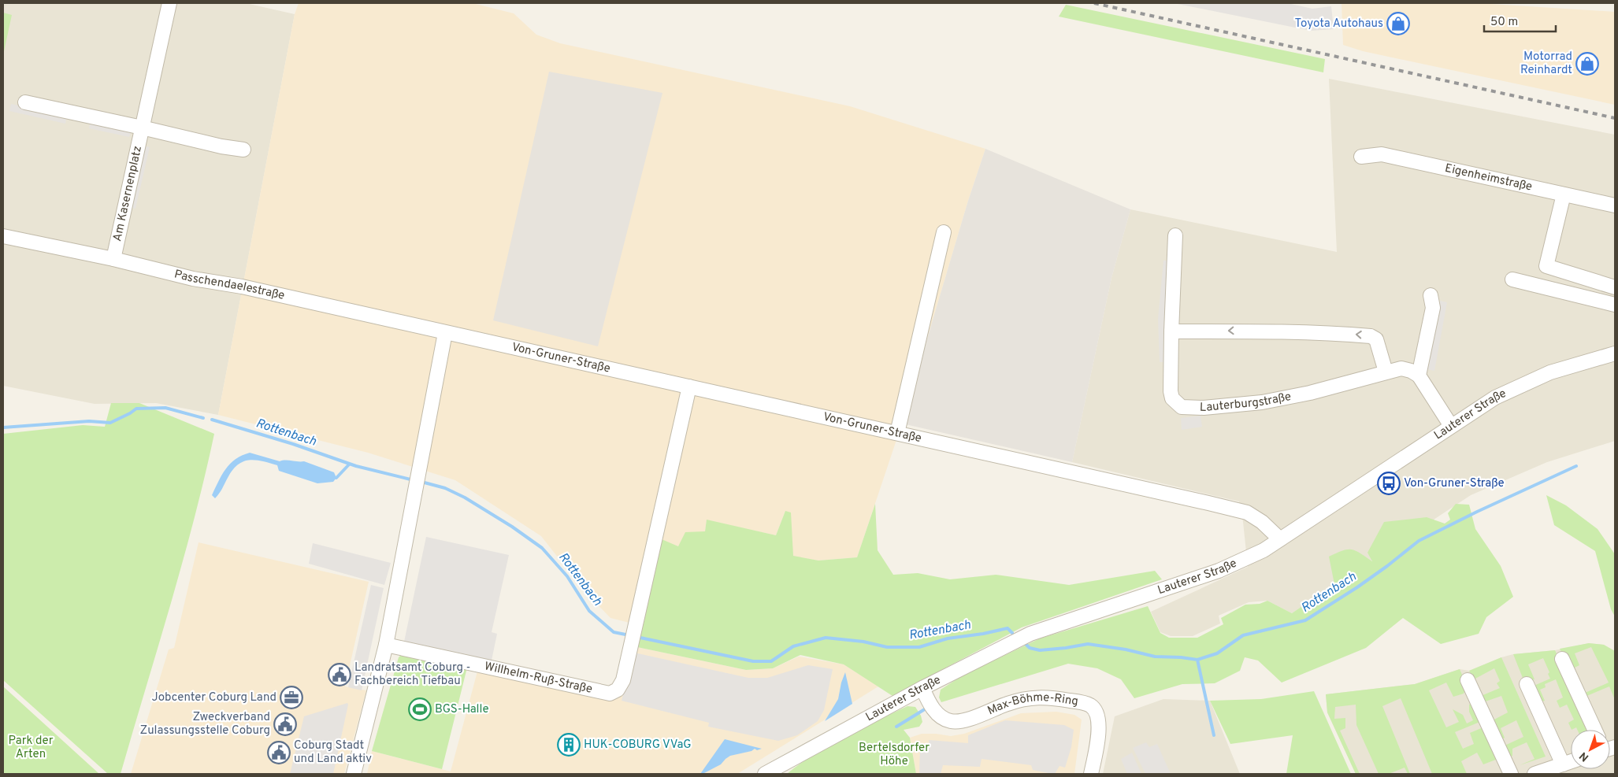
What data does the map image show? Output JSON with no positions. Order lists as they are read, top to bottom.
{
  "streets": {
    "street": [
      "Eigenheimstraße",
      "Am Kasernenplatz",
      "Passchendaelestraße",
      "Von-Gruner-Straße",
      "Lauterburgstraße",
      "Lauterer Straße",
      "Willhelm-Ruß-Straße",
      "Max-Böhme-Ring"
    ]
  },
  "crossings": [
    ["Am Kasernenplatz", "Passchendaelestraße"],
    ["Passchendaelestraße", "Von-Gruner-Straße"],
    ["Von-Gruner-Straße", "Lauterer Straße"],
    ["Von-Gruner-Straße", "Willhelm-Ruß-Straße"],
    ["Lauterer Straße", "Max-Böhme-Ring"]
  ],
  "water": ["Rottenbach"],
  "parks": ["Park der Arten", "Bertelsdorfer Höhe"],
  "places": {
    "shop": ["Toyota Autohaus", "Motorrad Reinhardt"],
    "bus stop": ["Von-Gruner-Straße"],
    "public building": ["Landratsamt Coburg - Fachbereich Tiefbau", "Zweckverband Zulassungsstelle Coburg", "Coburg Stadt und Land aktiv"],
    "office": ["Jobcenter Coburg Land"],
    "sports": ["BGS-Halle"],
    "building": ["HUK-COBURG VVaG"]
  },
  "scale_bar": "50 m",
  "north": "bottom left"
}
